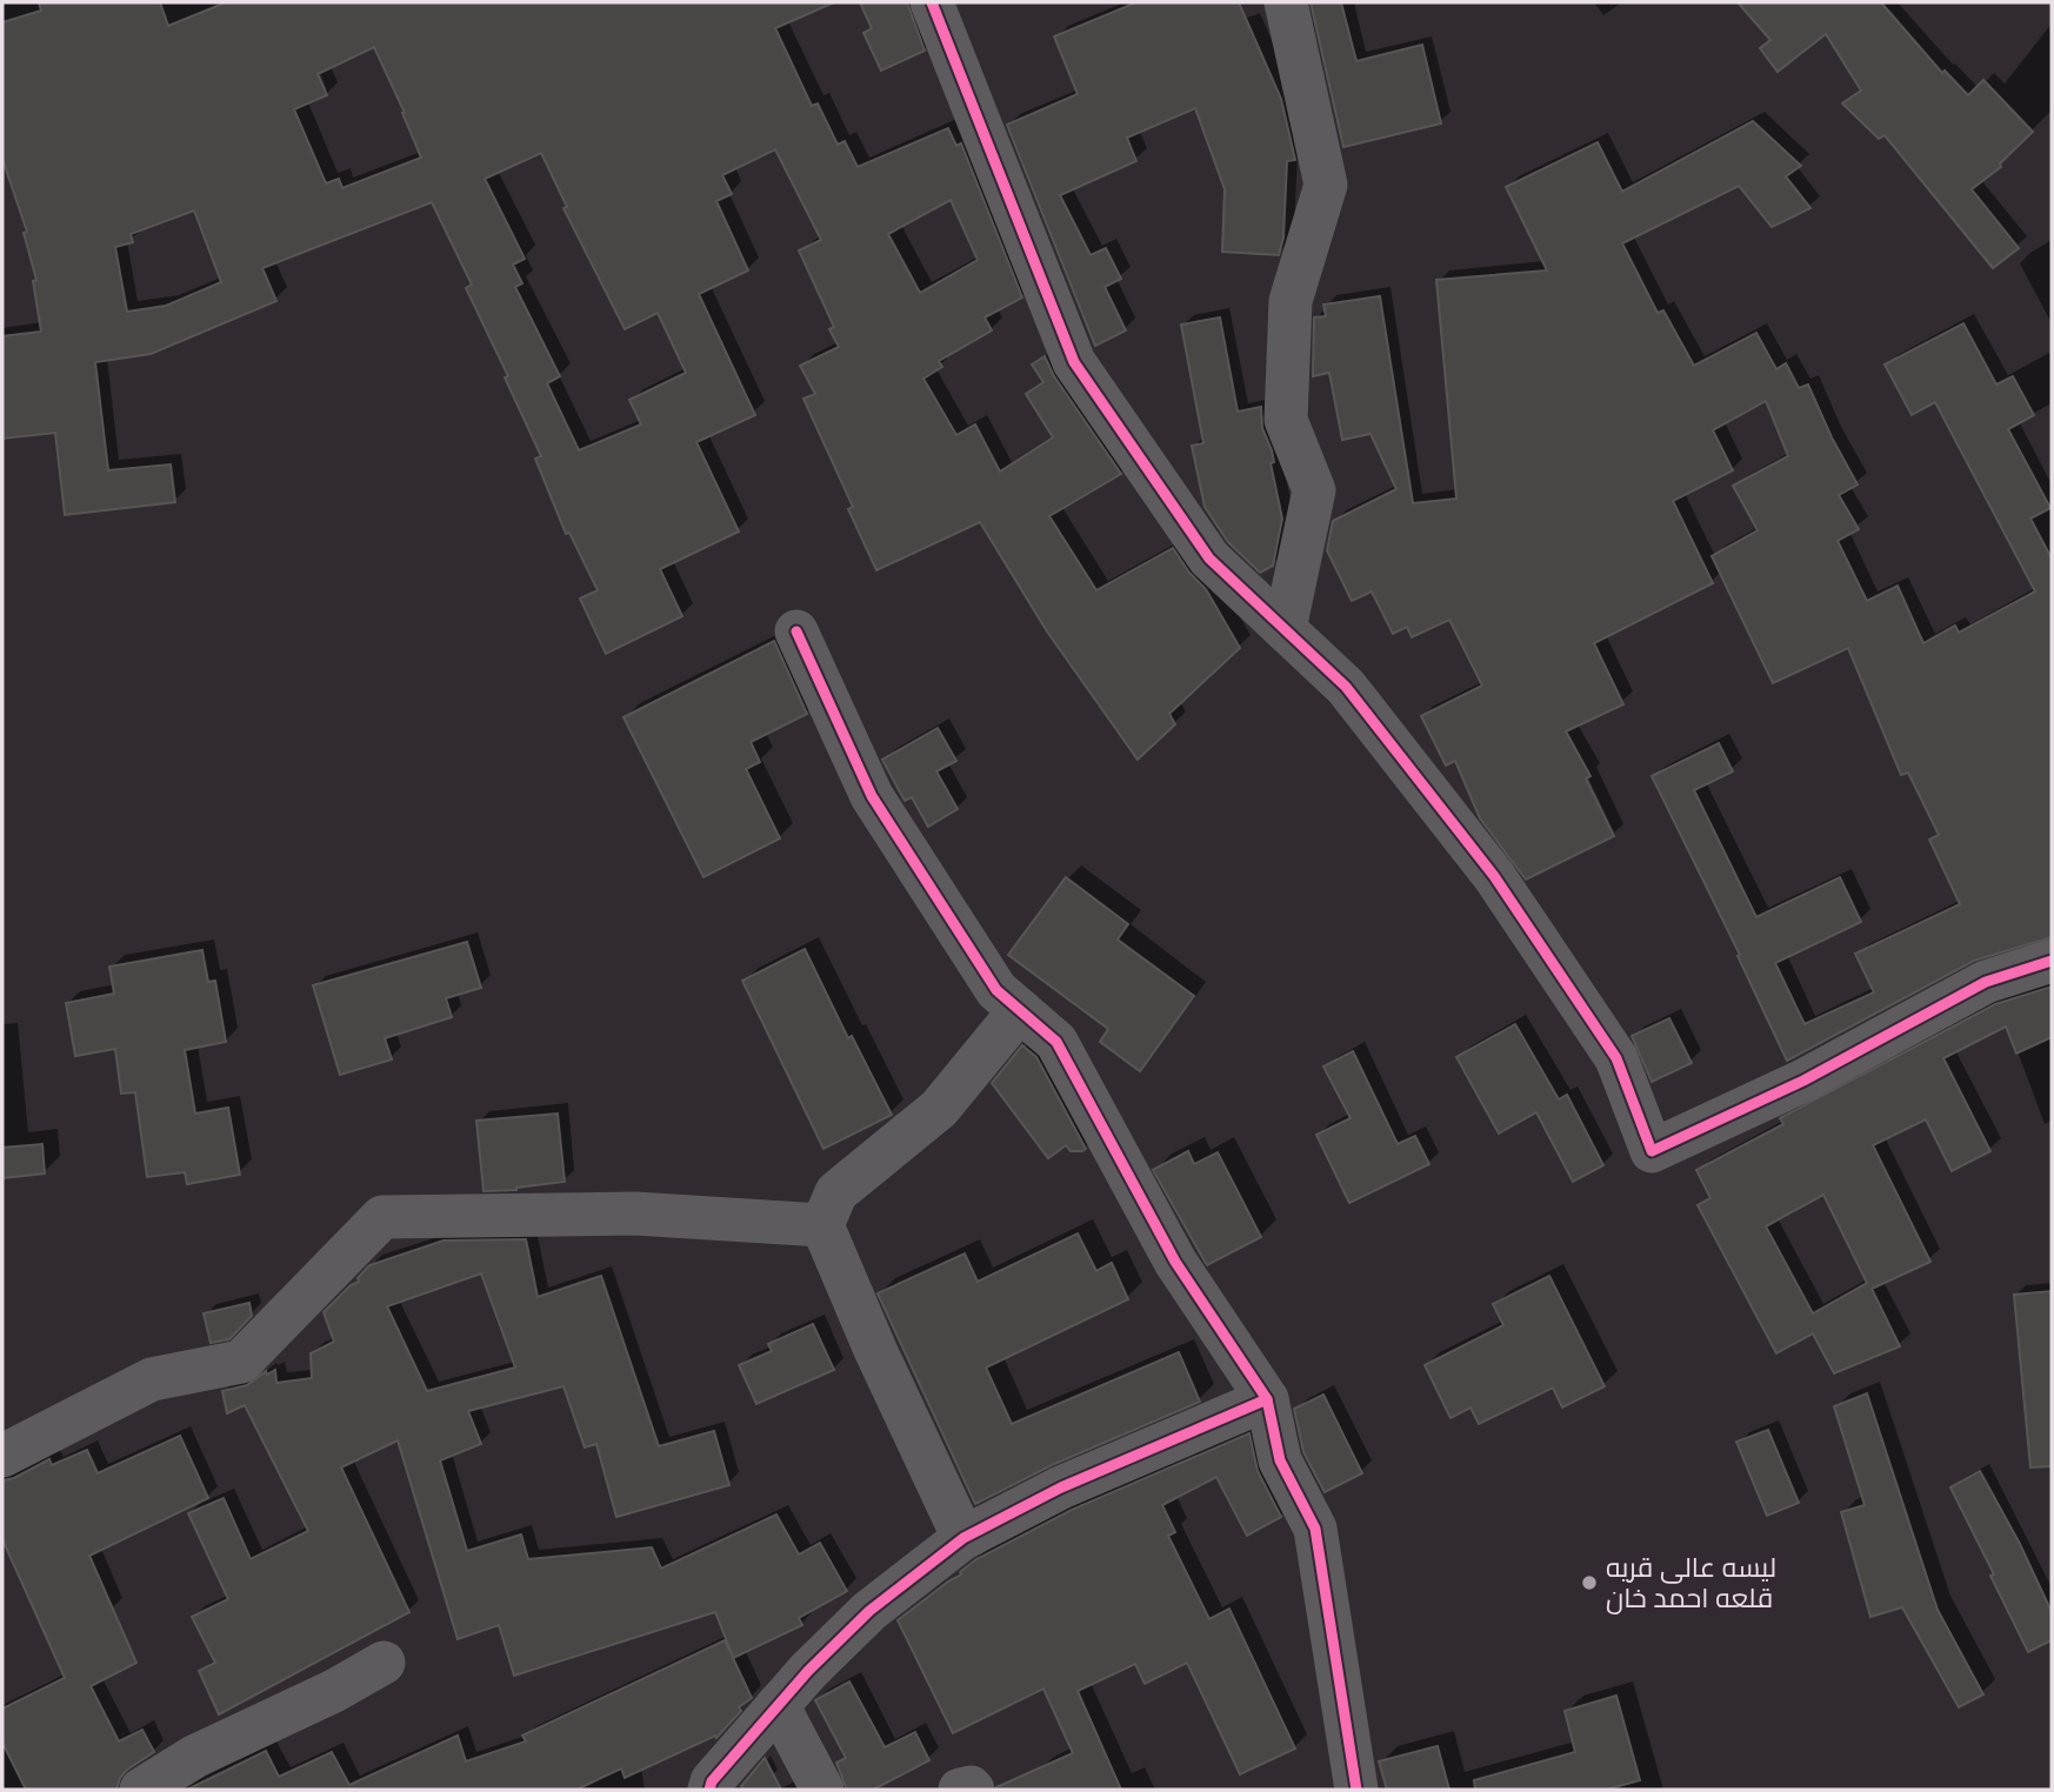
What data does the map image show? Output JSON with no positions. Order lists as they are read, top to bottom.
{
  "places": ["لیسه عالی قریه قلعه احمد خان"]
}
